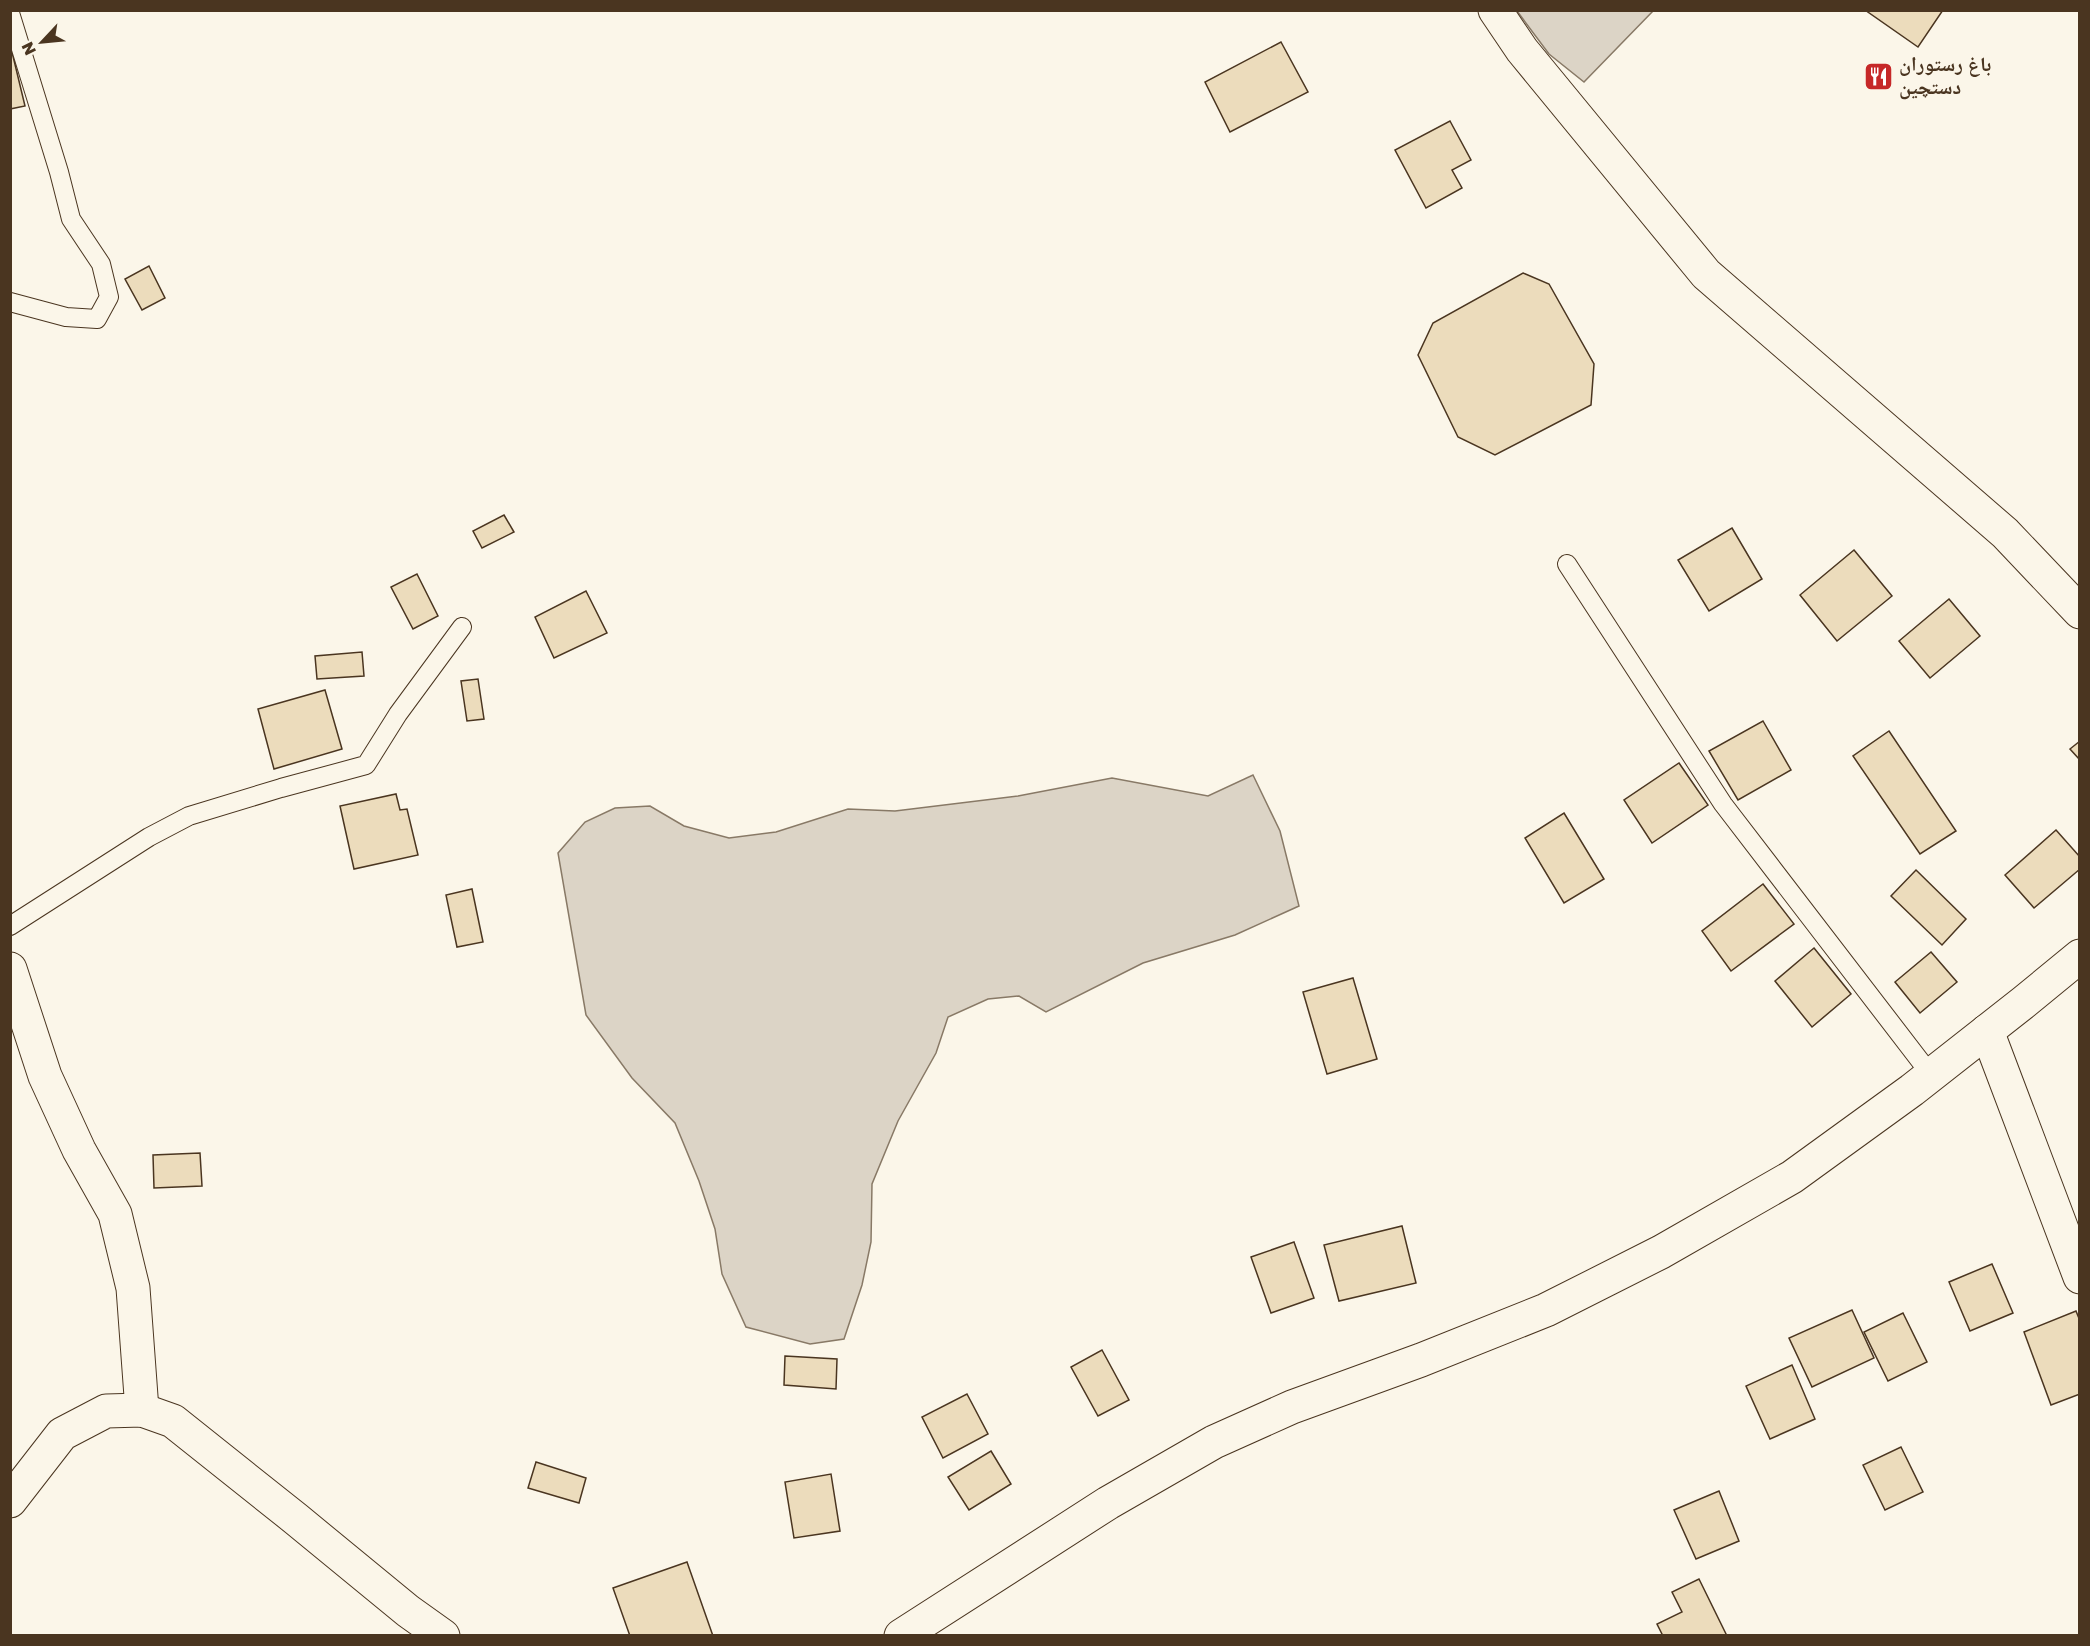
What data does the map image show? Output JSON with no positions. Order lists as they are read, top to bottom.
{
  "places": {
    "restaurant": ["باغ رستوران دستچین"]
  },
  "north": "bottom left"
}
